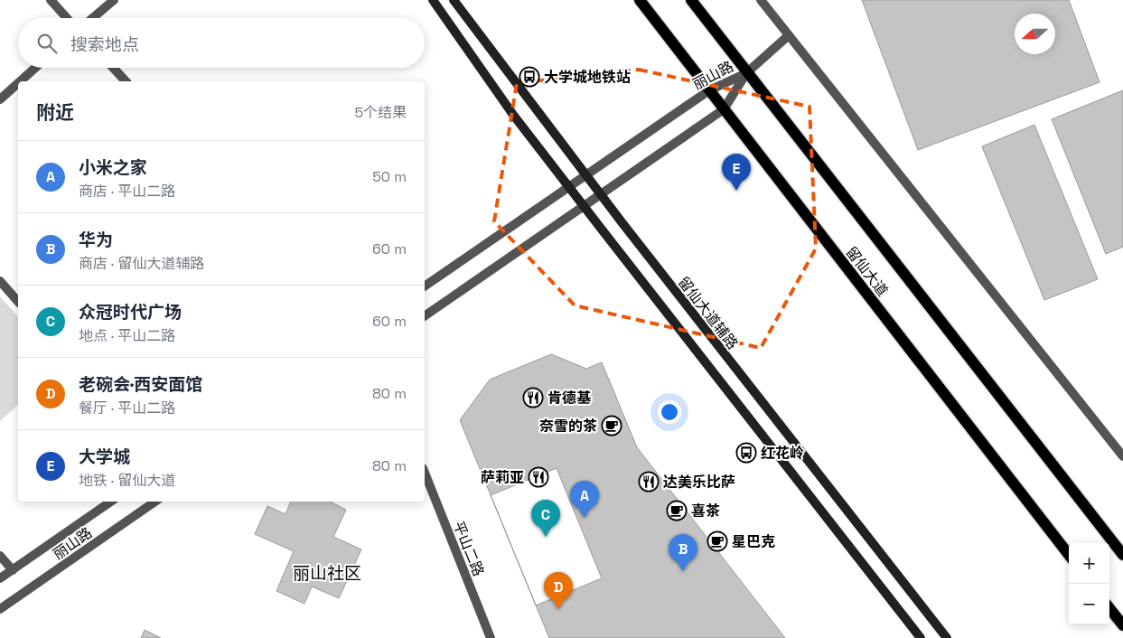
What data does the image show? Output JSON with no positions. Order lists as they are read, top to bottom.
{
  "streets": {
    "main road": ["留仙大道", "留仙大道辅路"],
    "street": ["丽山路", "平山二路"]
  },
  "crossings": [
    ["丽山路", "留仙大道"],
    ["丽山路", "留仙大道辅路"]
  ],
  "districts": ["丽山社区"],
  "places": {
    "bus stop": ["大学城地铁站", "红花岭"],
    "restaurant": ["肯德基", "萨莉亚", "达美乐比萨"],
    "cafe": ["奈雪的茶", "喜茶", "星巴克"]
  },
  "north": "left",
  "page": {
    "search": "搜索地点",
    "heading": ["附近", "5个结果"],
    "list": [
      {
        "mark": "A",
        "name": "小米之家",
        "note": "商店 · 平山二路",
        "value": "50 m"
      },
      {
        "mark": "B",
        "name": "华为",
        "note": "商店 · 留仙大道辅路",
        "value": "60 m"
      },
      {
        "mark": "C",
        "name": "众冠时代广场",
        "note": "地点 · 平山二路",
        "value": "60 m"
      },
      {
        "mark": "D",
        "name": "老碗会·西安面馆",
        "note": "餐厅 · 平山二路",
        "value": "80 m"
      },
      {
        "mark": "E",
        "name": "大学城",
        "note": "地铁 · 留仙大道",
        "value": "80 m"
      }
    ],
    "pins": [
      "E",
      "A",
      "C",
      "B",
      "D"
    ],
    "map_buttons": ["+", "−"]
  }
}
